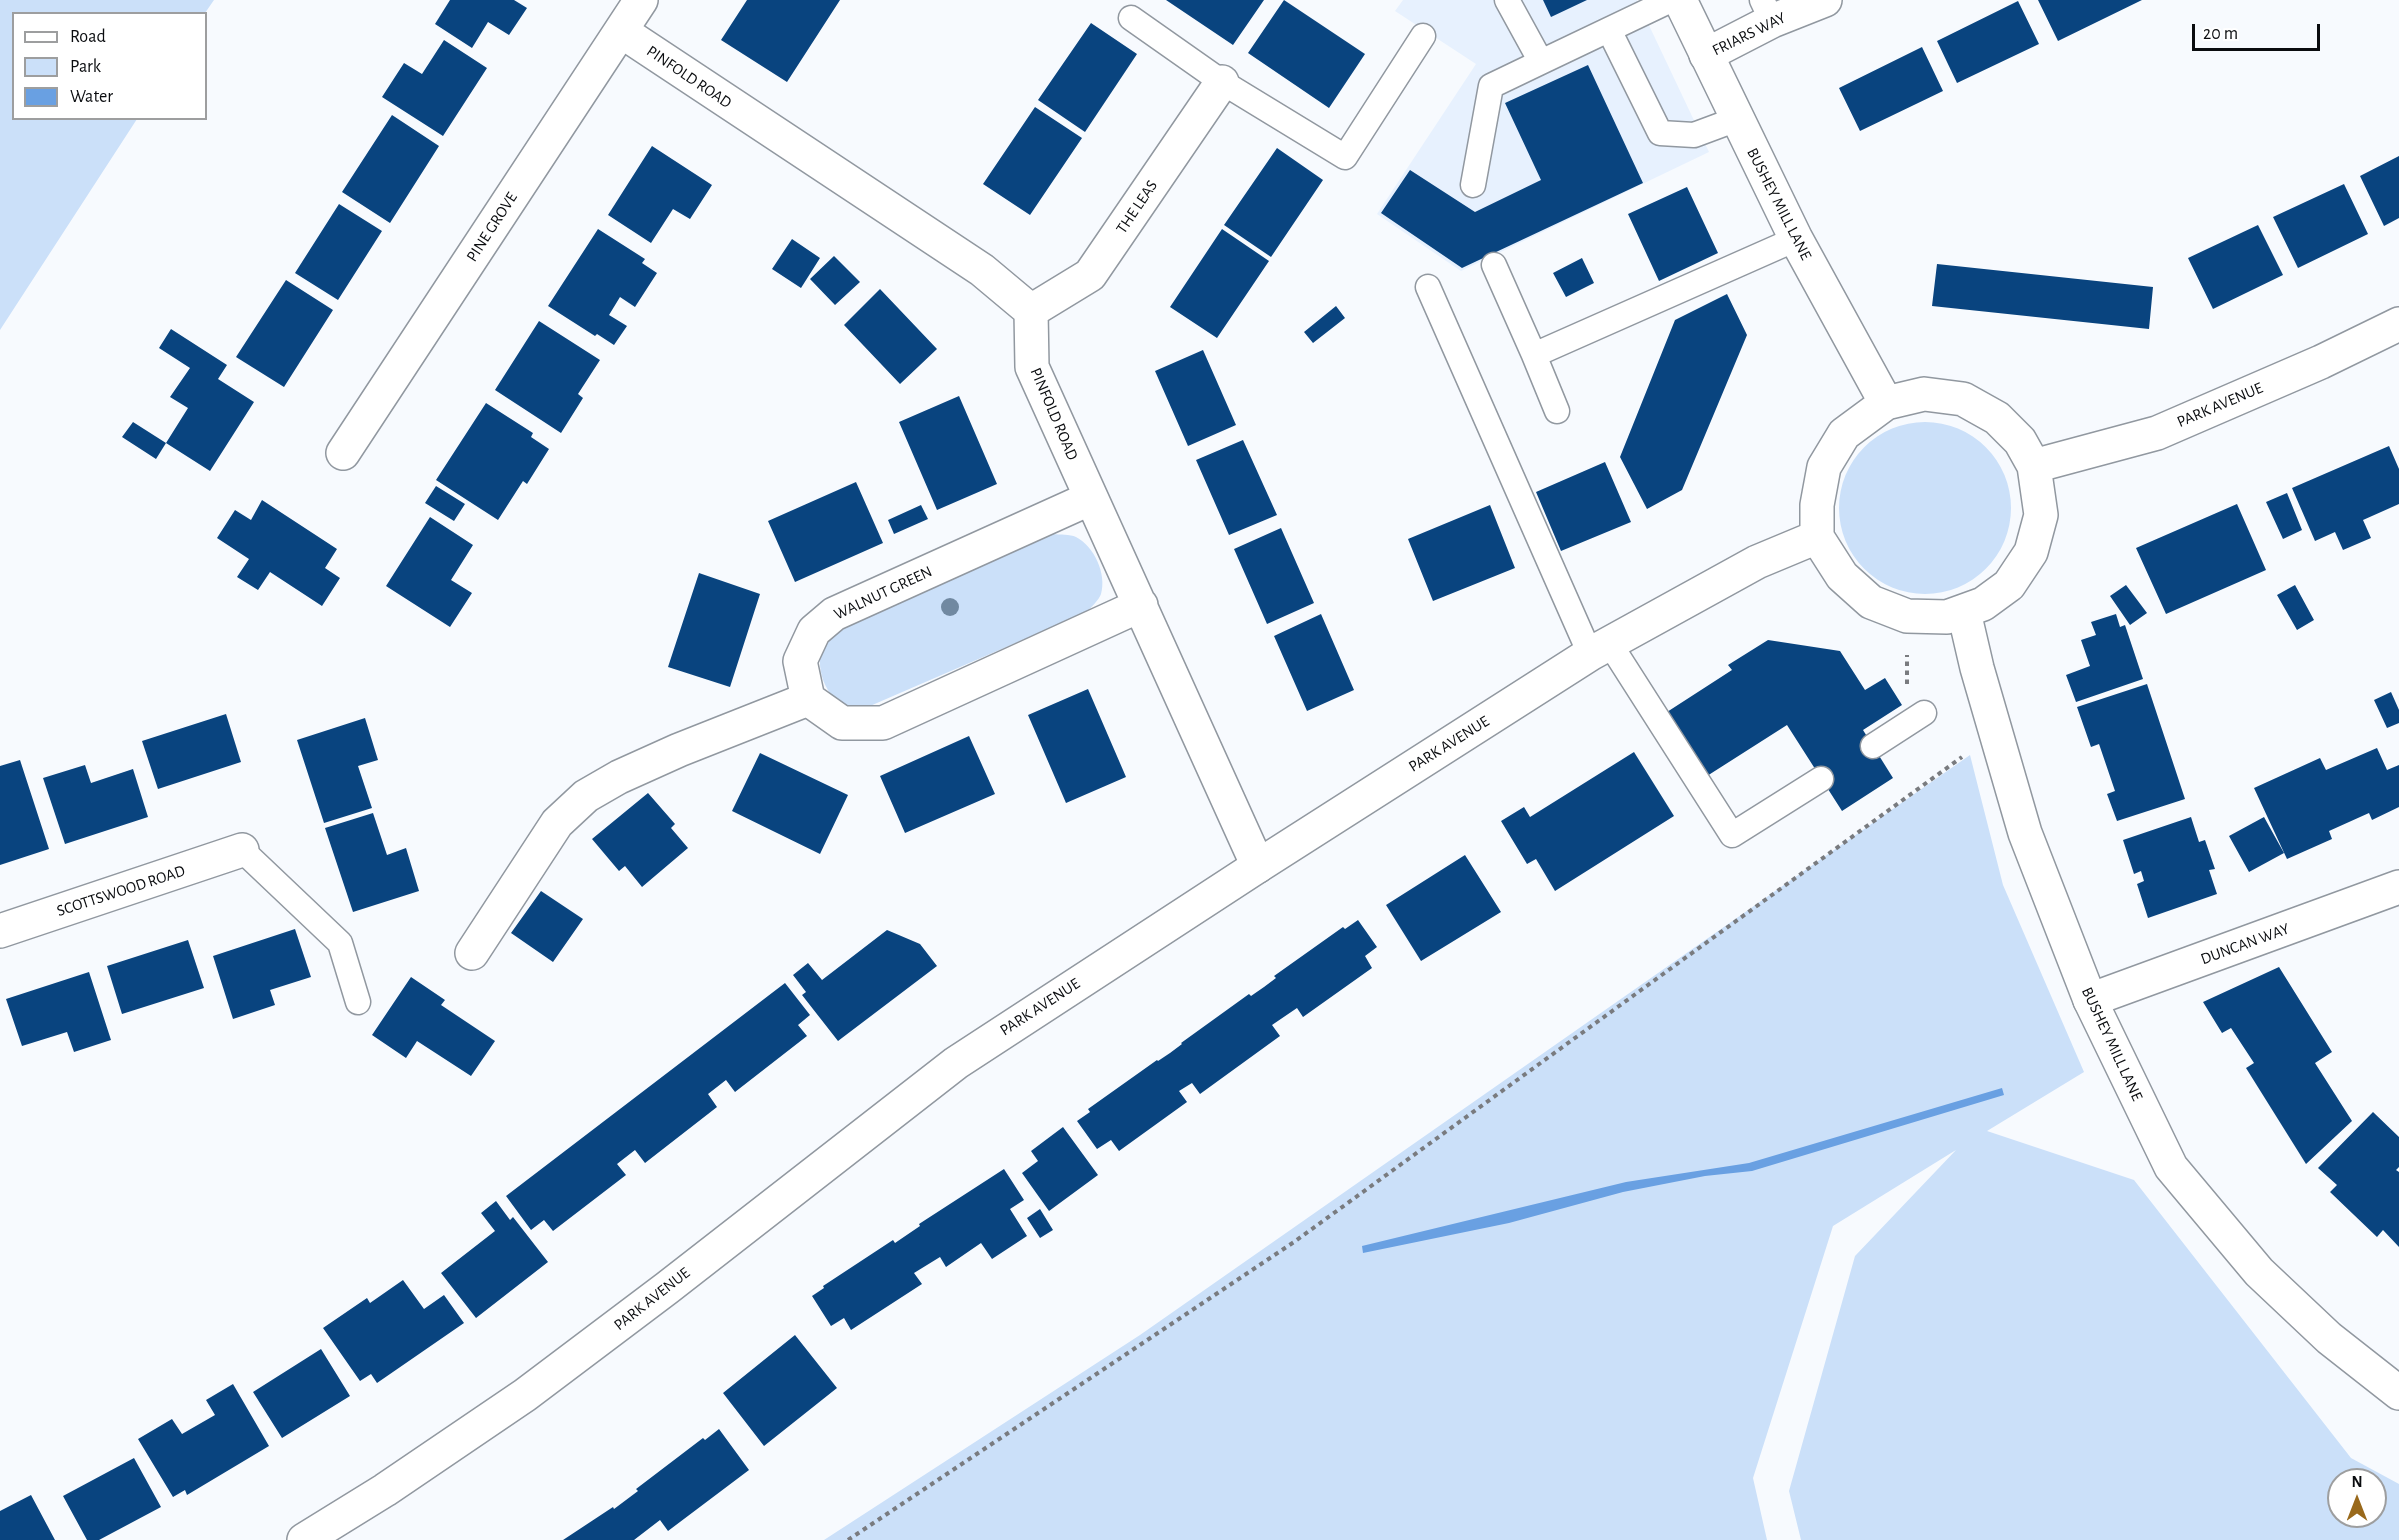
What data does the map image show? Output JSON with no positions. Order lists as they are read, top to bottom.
{
  "streets": {
    "street": [
      "FRIARS WAY",
      "PINFOLD ROAD",
      "BUSHEY MILL LANE",
      "THE LEAS",
      "PINE GROVE",
      "PARK AVENUE",
      "WALNUT GREEN",
      "SCOTTSWOOD ROAD",
      "DUNCAN WAY"
    ]
  },
  "crossings": [
    ["FRIARS WAY", "BUSHEY MILL LANE"],
    ["PINFOLD ROAD", "THE LEAS"],
    ["PINFOLD ROAD", "PINE GROVE"],
    ["PINFOLD ROAD", "PARK AVENUE"],
    ["PINFOLD ROAD", "WALNUT GREEN"],
    ["BUSHEY MILL LANE", "DUNCAN WAY"]
  ],
  "legend": ["Road", "Park", "Water"],
  "scale_bar": "20 m",
  "north": "top"
}
